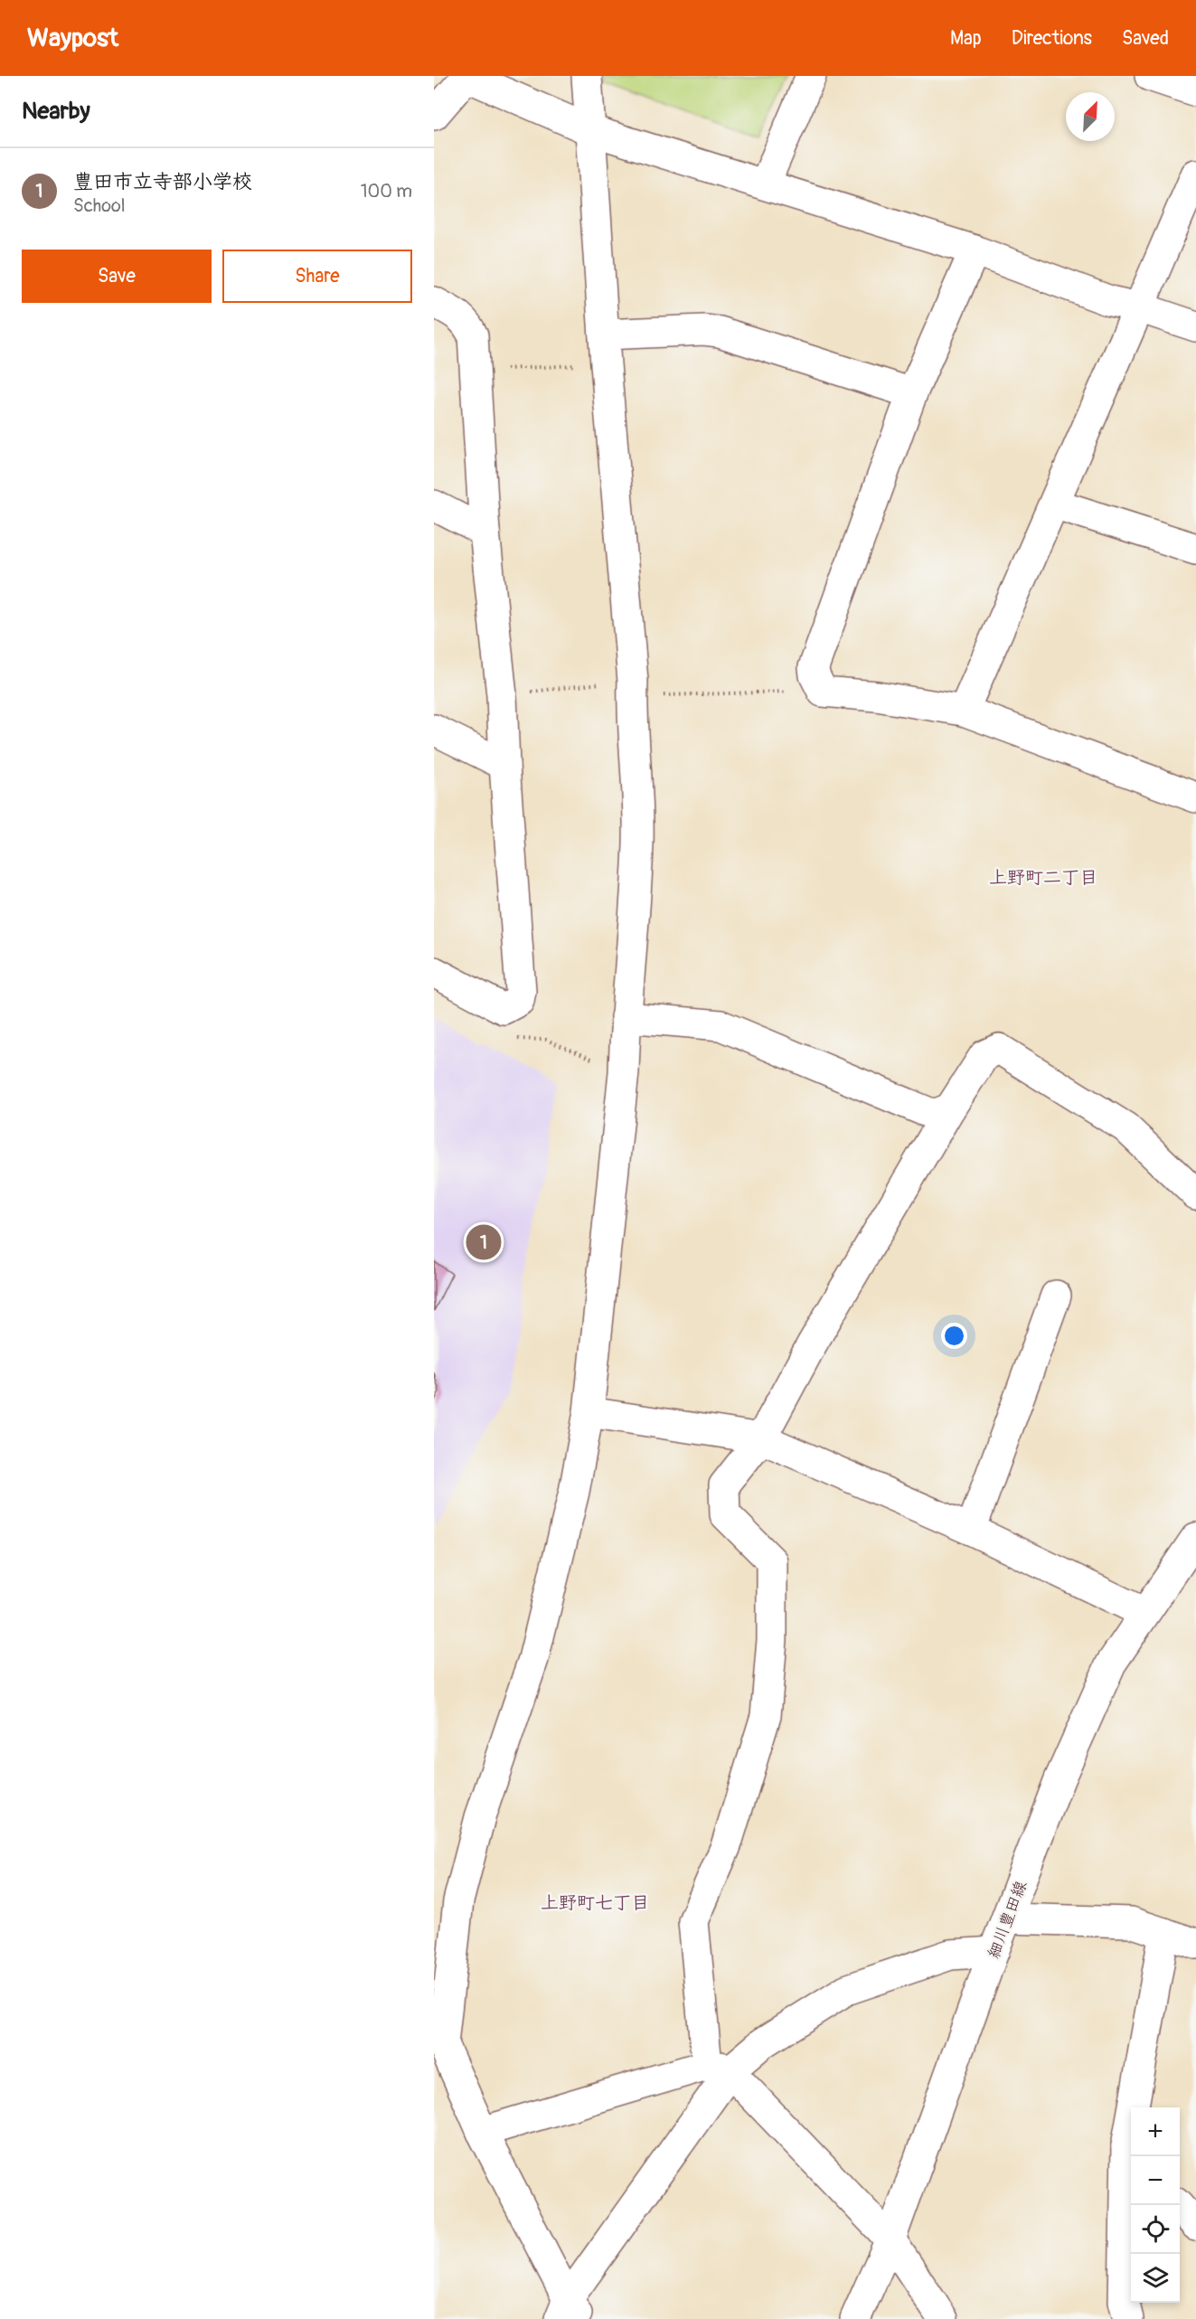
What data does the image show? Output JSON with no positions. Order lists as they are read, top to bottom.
{
  "streets": {
    "street": ["細川豊田線"]
  },
  "districts": ["上野町二丁目", "上野町七丁目"],
  "north": "top right",
  "page": {
    "header": "Waypost",
    "nav": ["Map", "Directions", "Saved"],
    "heading": "Nearby",
    "list": [
      {
        "mark": "1",
        "name": "豊田市立寺部小学校",
        "note": "School",
        "value": "100 m"
      }
    ],
    "buttons": ["Save", "Share"],
    "pins": "1",
    "map_buttons": ["+", "−"]
  }
}
